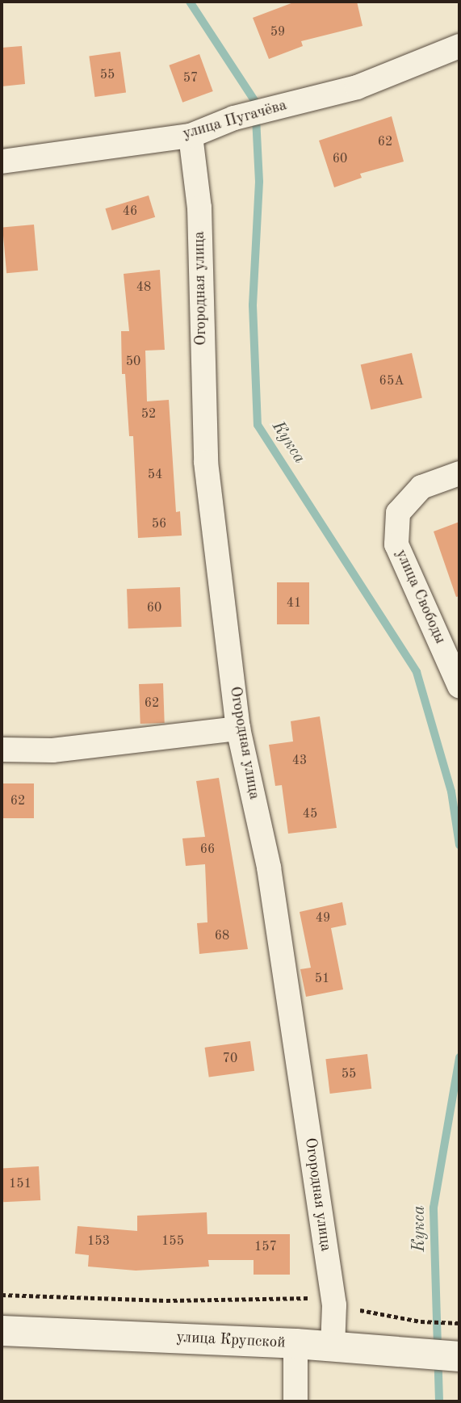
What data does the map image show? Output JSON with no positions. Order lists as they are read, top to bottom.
{
  "streets": {
    "street": [
      "улица Пугачёва",
      "Огородная улица",
      "улица Свободы",
      "улица Крупской"
    ]
  },
  "crossings": [
    ["улица Пугачёва", "Огородная улица"],
    ["Огородная улица", "улица Крупской"]
  ],
  "water": ["Кукса"],
  "house_numbers": [
    "59",
    "55",
    "57",
    "62",
    "60",
    "46",
    "48",
    "50",
    "65А",
    "52",
    "54",
    "56",
    "41",
    "60",
    "62",
    "43",
    "62",
    "45",
    "66",
    "49",
    "68",
    "51",
    "70",
    "55",
    "151",
    "153",
    "155",
    "157"
  ]
}
